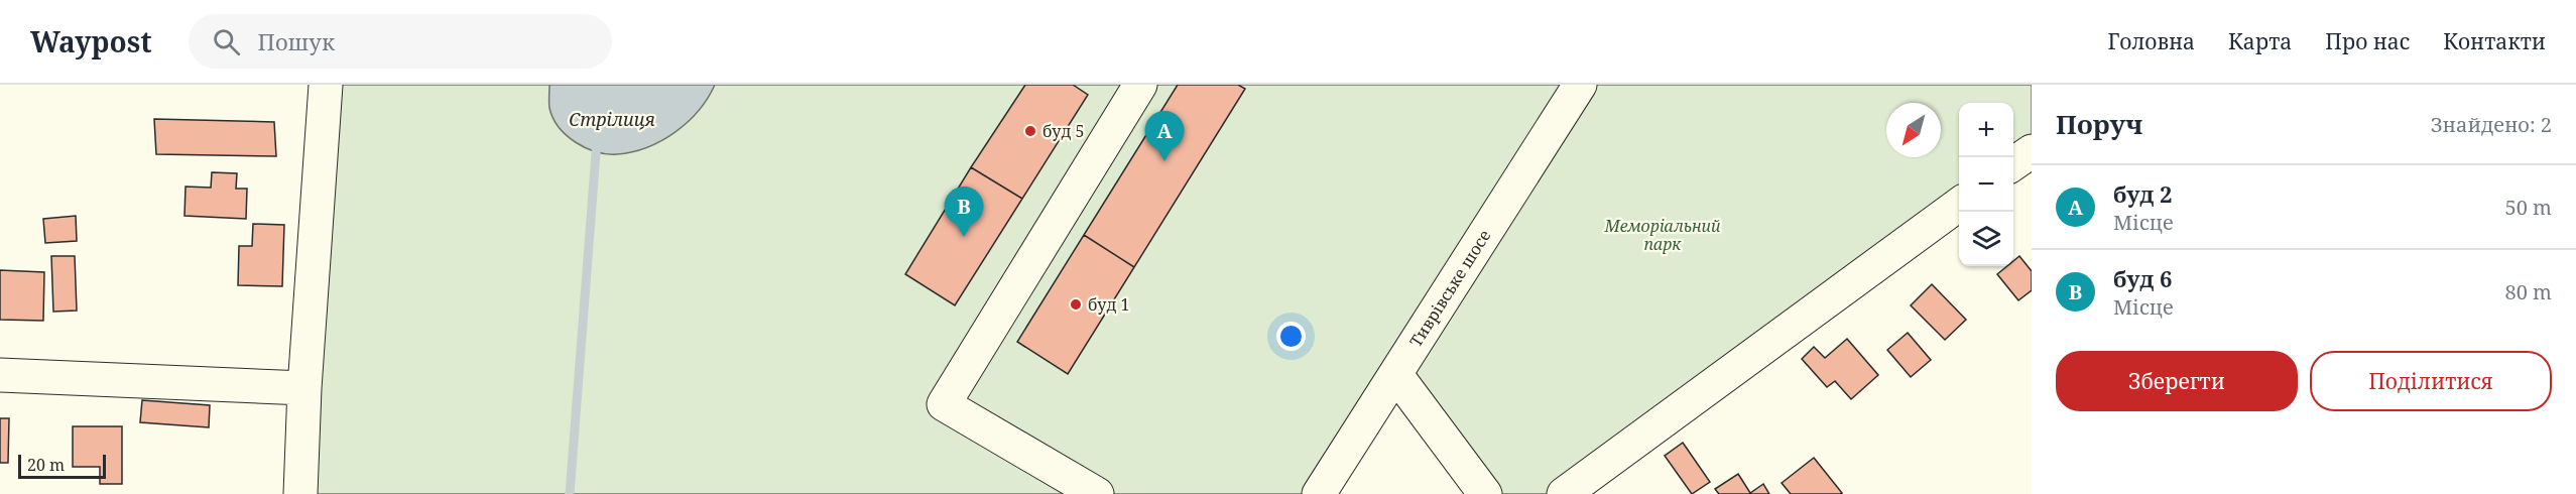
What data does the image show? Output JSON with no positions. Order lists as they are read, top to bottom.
{
  "streets": {
    "street": ["Тиврівське шосе"]
  },
  "water": ["Стрілиця"],
  "parks": ["Меморіальний парк"],
  "places": ["буд 5", "буд 1"],
  "scale_bar": "20 m",
  "north": "bottom left",
  "page": {
    "header": "Waypost",
    "search": "Пошук",
    "nav": [
      "Головна",
      "Карта",
      "Про нас",
      "Контакти"
    ],
    "heading": ["Поруч", "Знайдено: 2"],
    "map_buttons": ["+", "−"],
    "pins": ["A", "B"],
    "list": [
      {
        "mark": "A",
        "name": "буд 2",
        "note": "Місце",
        "value": "50 m"
      },
      {
        "mark": "B",
        "name": "буд 6",
        "note": "Місце",
        "value": "80 m"
      }
    ],
    "buttons": ["Зберегти", "Поділитися"],
    "scale": "20 m"
  }
}
